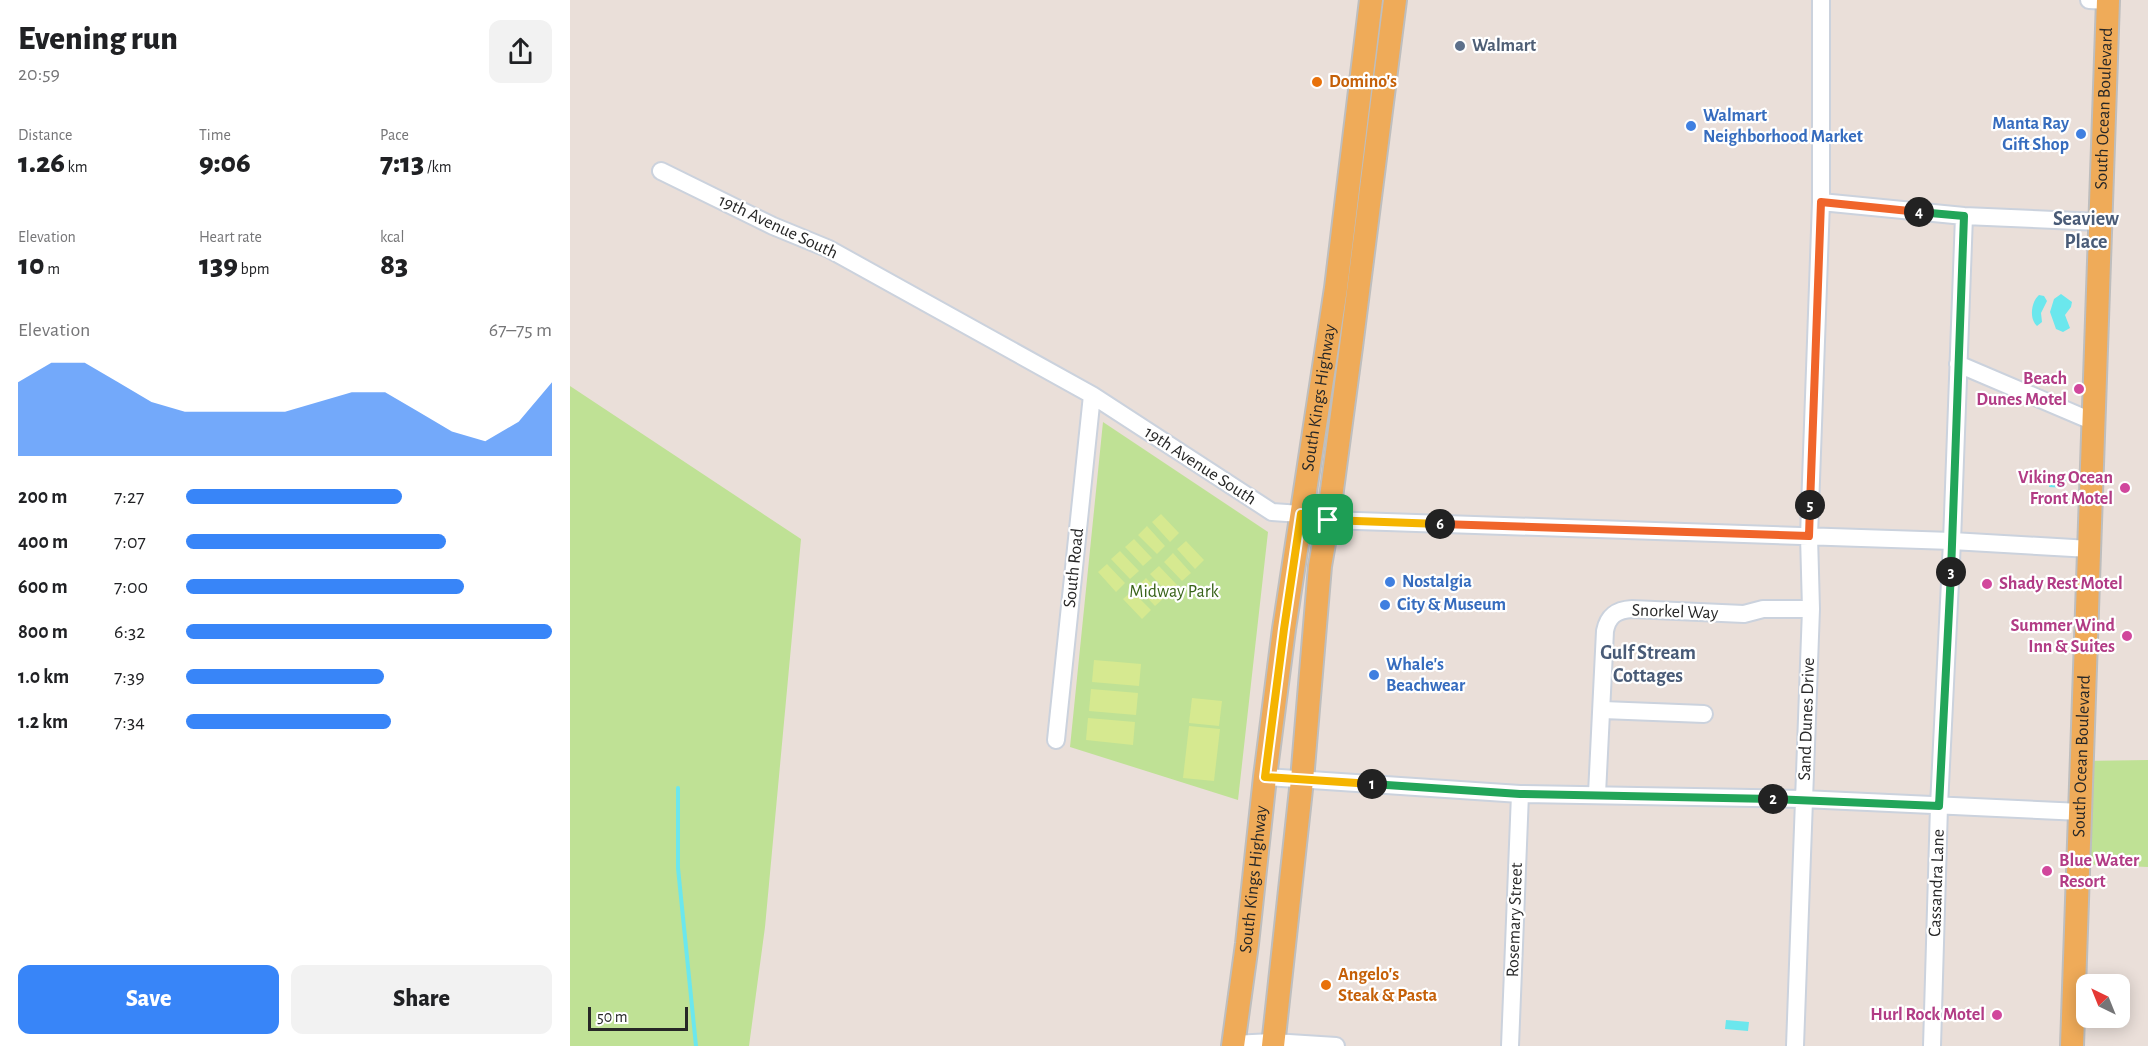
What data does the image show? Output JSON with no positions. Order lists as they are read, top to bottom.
{
  "streets": {
    "main road": ["South Ocean Boulevard", "South Kings Highway"],
    "street": [
      "19th Avenue South",
      "South Road",
      "Snorkel Way",
      "Sand Dunes Drive",
      "Cassandra Lane",
      "Rosemary Street"
    ]
  },
  "crossings": [
    ["South Ocean Boulevard", "19th Avenue South"],
    ["19th Avenue South", "South Kings Highway"],
    ["19th Avenue South", "South Road"],
    ["19th Avenue South", "Sand Dunes Drive"],
    ["19th Avenue South", "Cassandra Lane"],
    ["Snorkel Way", "Sand Dunes Drive"]
  ],
  "districts": ["Seaview Place", "Gulf Stream Cottages"],
  "parks": ["Midway Park"],
  "places": [
    "Walmart",
    "Domino's",
    "Walmart Neighborhood Market",
    "Manta Ray Gift Shop",
    "Beach Dunes Motel",
    "Viking Ocean Front Motel",
    "Nostalgia",
    "Shady Rest Motel",
    "City & Museum",
    "Summer Wind Inn & Suites",
    "Whale's Beachwear",
    "Blue Water Resort",
    "Angelo's Steak & Pasta",
    "Hurl Rock Motel"
  ],
  "scale_bar": "50 m",
  "north": "top left",
  "page": {
    "heading": ["Evening run", "20:59"],
    "stats": [
      ["Distance", "1.26 km"],
      ["Time", "9:06"],
      ["Pace", "7:13 /km"],
      ["Elevation", "10 m"],
      ["Heart rate", "139 bpm"],
      ["kcal", "83"]
    ],
    "pins": [
      "4",
      "5",
      "6",
      "3",
      "1",
      "2"
    ],
    "chart": ["Elevation", "67–75 m"],
    "list": [
      {
        "name": "200 m",
        "note": "7:27"
      },
      {
        "name": "400 m",
        "note": "7:07"
      },
      {
        "name": "600 m",
        "note": "7:00"
      },
      {
        "name": "800 m",
        "note": "6:32"
      },
      {
        "name": "1.0 km",
        "note": "7:39"
      },
      {
        "name": "1.2 km",
        "note": "7:34"
      }
    ],
    "buttons": ["Save", "Share"],
    "scale": "50 m"
  }
}
